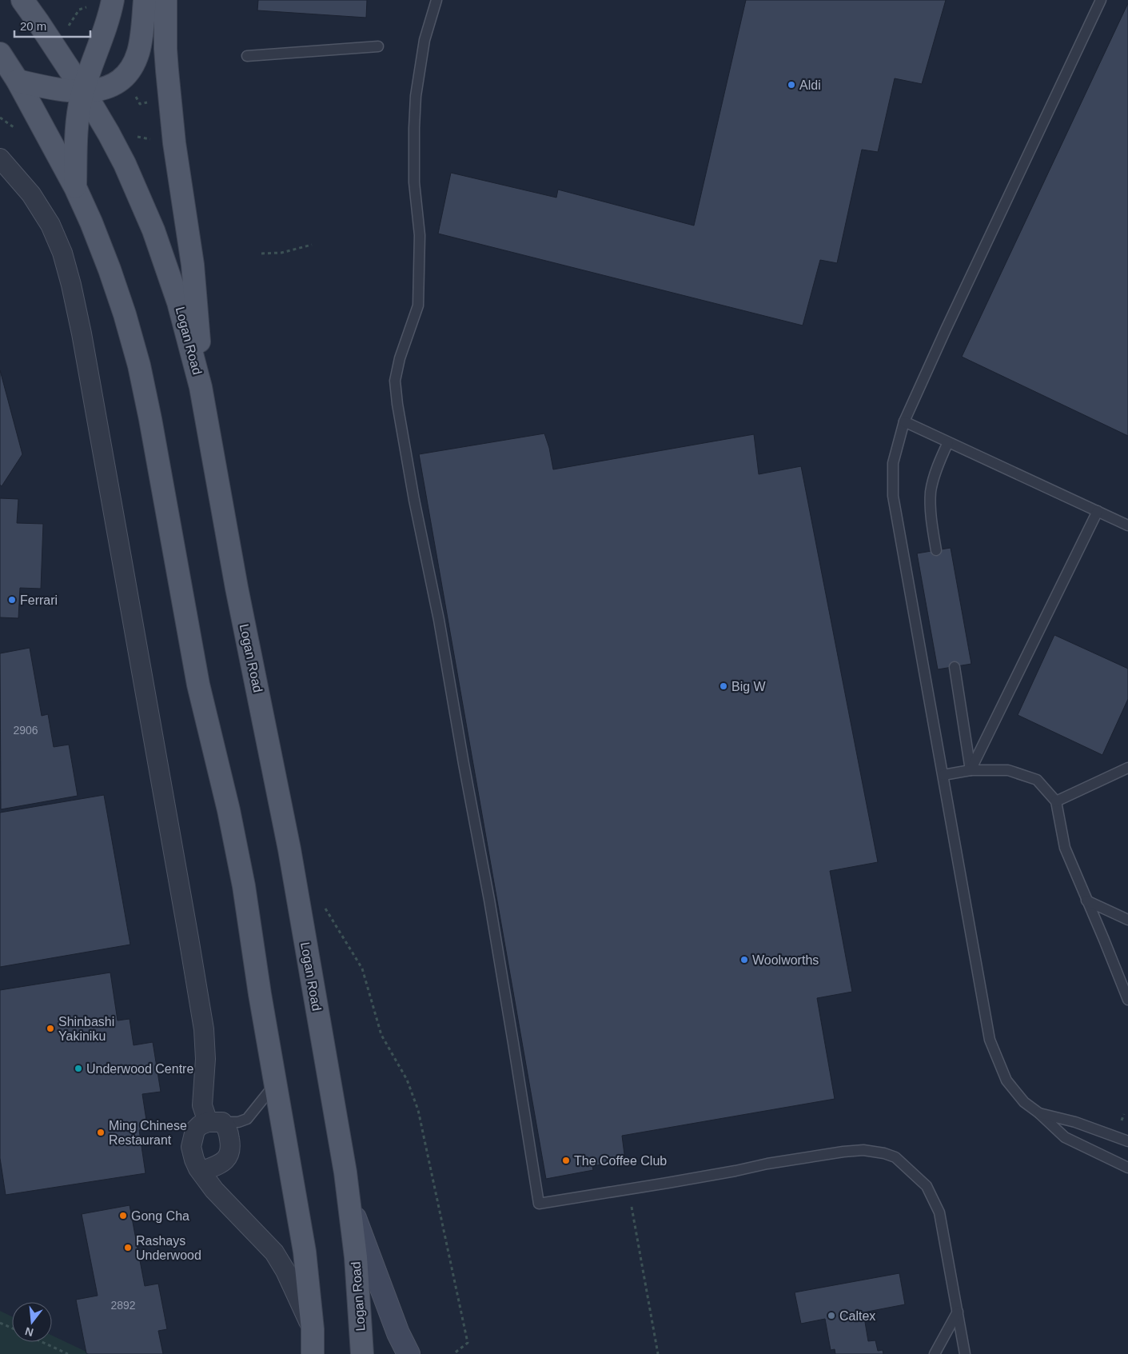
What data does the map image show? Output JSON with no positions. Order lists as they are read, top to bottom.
{
  "streets": {
    "main road": ["Logan Road"]
  },
  "places": [
    "Aldi",
    "Ferrari",
    "Big W",
    "Woolworths",
    "Shinbashi Yakiniku",
    "Underwood Centre",
    "Ming Chinese Restaurant",
    "The Coffee Club",
    "Gong Cha",
    "Rashays Underwood",
    "Caltex"
  ],
  "house_numbers": ["2906", "2892"],
  "scale_bar": "20 m",
  "north": "bottom"
}
